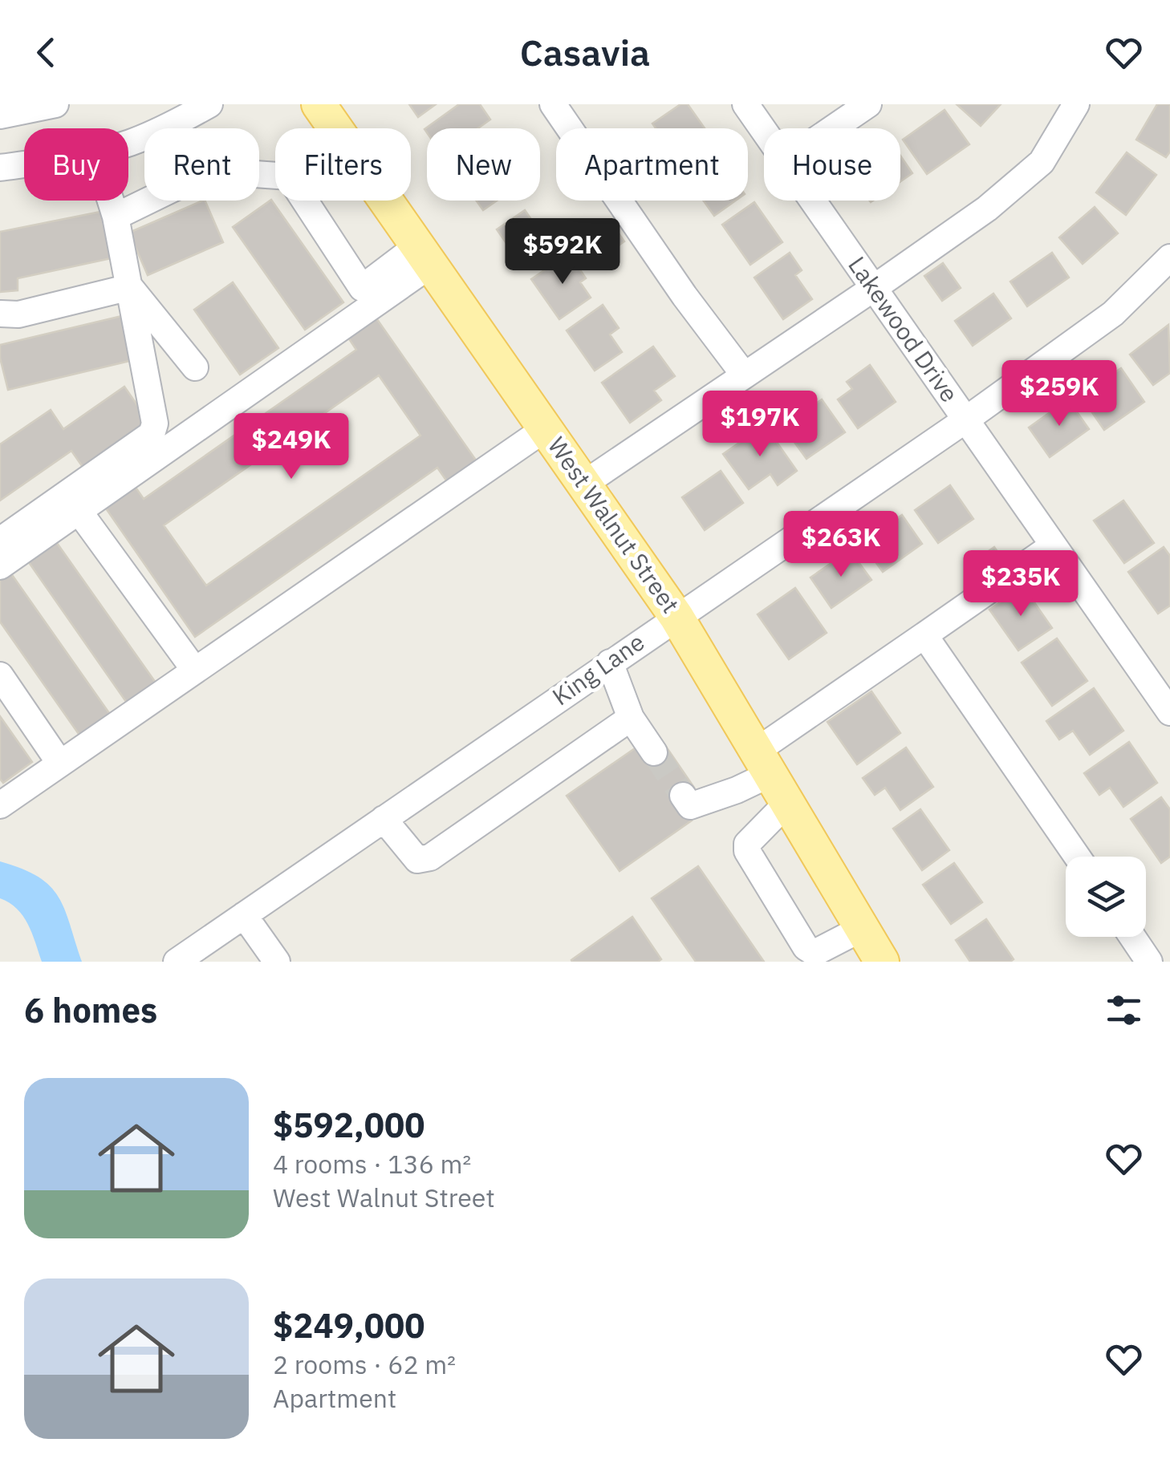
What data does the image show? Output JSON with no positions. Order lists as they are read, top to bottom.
{
  "streets": {
    "main road": ["West Walnut Street"],
    "street": ["Lakewood Drive", "King Lane"]
  },
  "crossings": [
    ["Lakewood Drive", "King Lane"],
    ["West Walnut Street", "King Lane"]
  ],
  "page": {
    "header": "Casavia",
    "chip": [
      "Buy",
      "Rent",
      "Filters",
      "New",
      "Apartment",
      "House"
    ],
    "price": [
      "$592K",
      "$259K",
      "$197K",
      "$249K",
      "$263K",
      "$235K"
    ],
    "heading": "6 homes",
    "list": [
      {
        "name": "$592,000",
        "note": "4 rooms · 136 m² · West Walnut Street"
      },
      {
        "name": "$249,000",
        "note": "2 rooms · 62 m² · Apartment"
      }
    ]
  }
}
